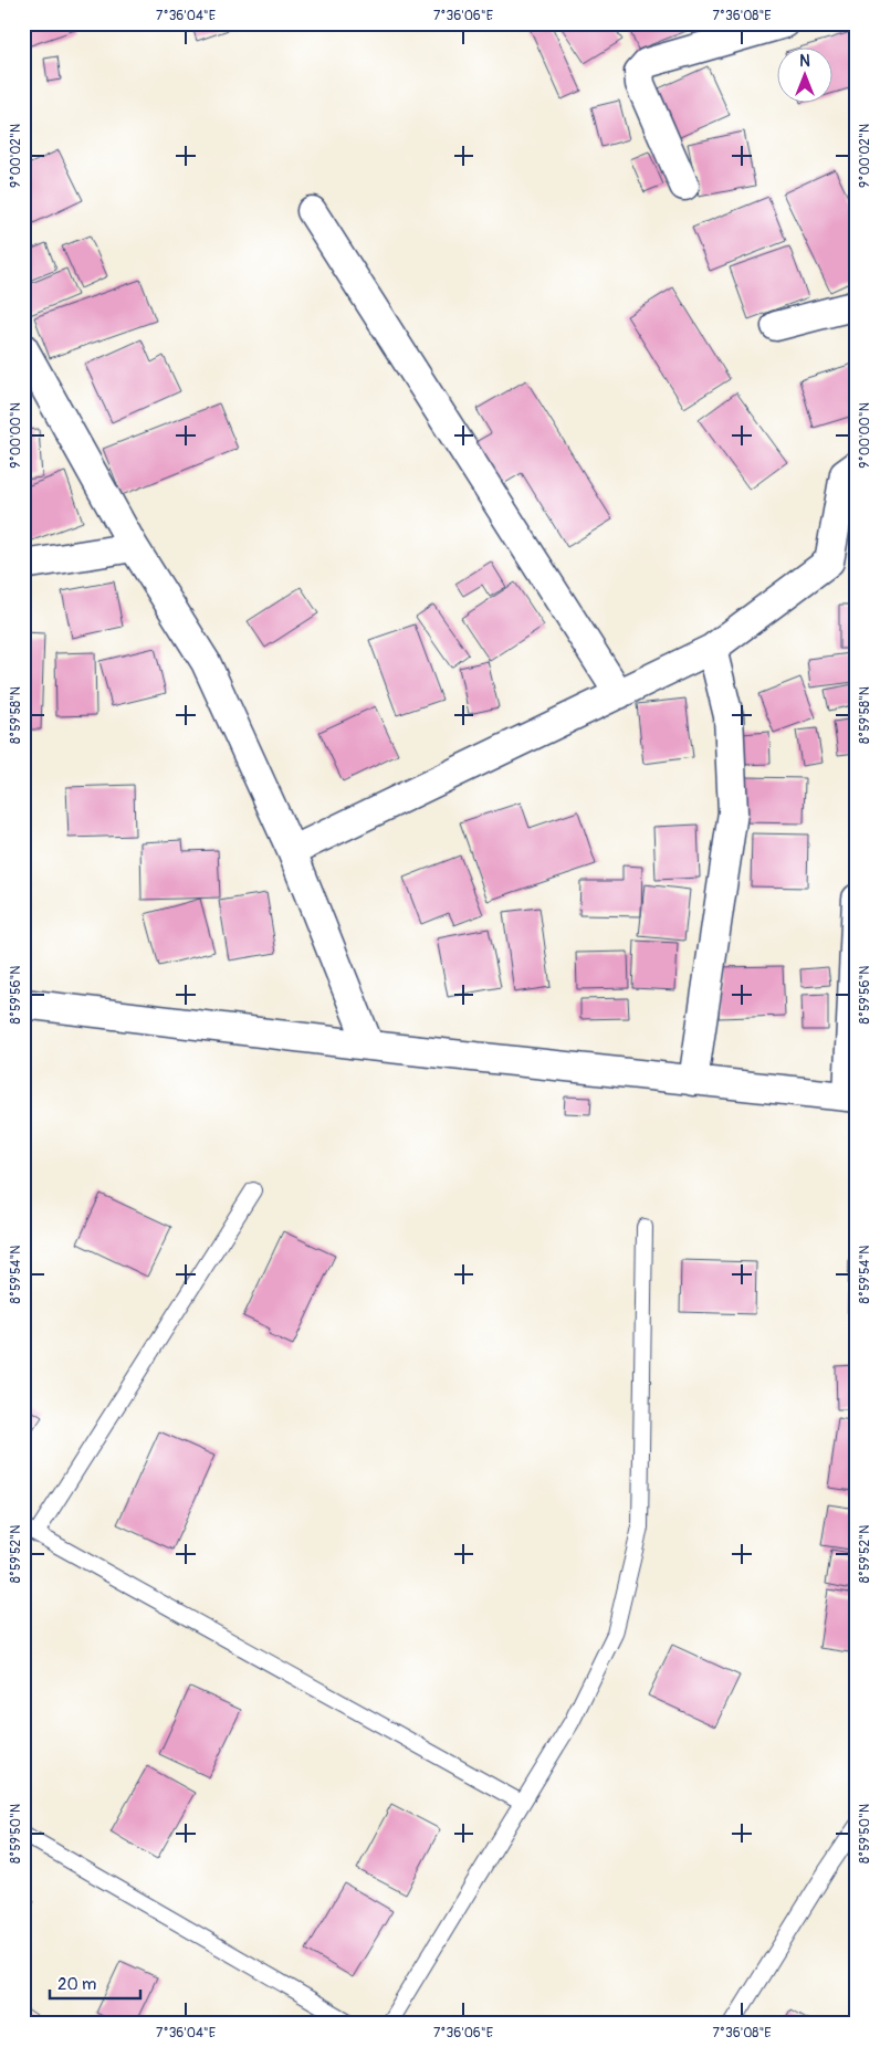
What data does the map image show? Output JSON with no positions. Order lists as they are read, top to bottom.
{
  "scale_bar": "20 m",
  "north": "top",
  "coordinates": [
    "7°36'04\"E",
    "7°36'06\"E",
    "7°36'08\"E",
    "9°00'02\"N",
    "9°00'00\"N",
    "8°59'58\"N",
    "8°59'56\"N",
    "8°59'54\"N",
    "8°59'52\"N",
    "8°59'50\"N"
  ]
}
